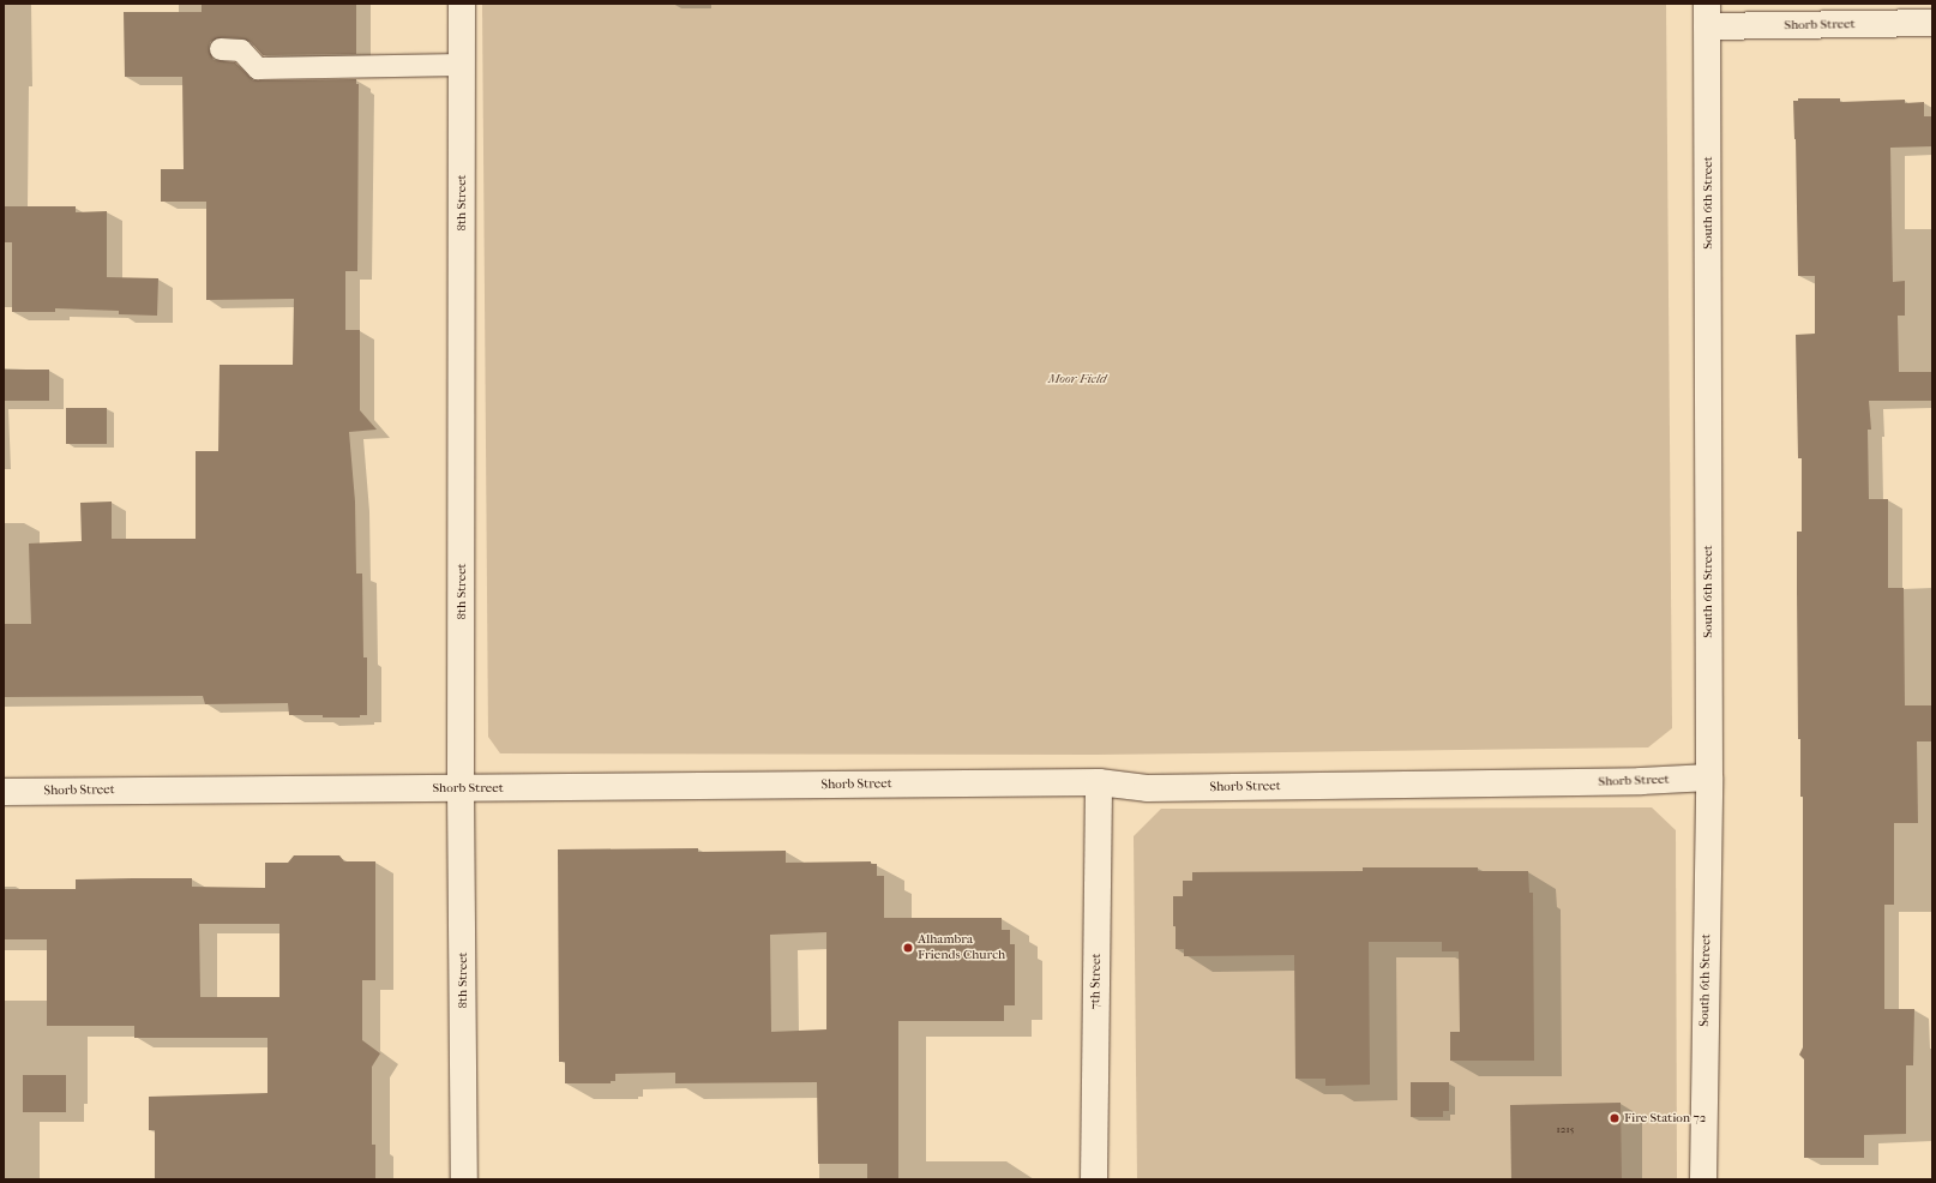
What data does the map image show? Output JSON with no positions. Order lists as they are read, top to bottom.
{
  "streets": {
    "street": [
      "Shorb Street",
      "8th Street",
      "South 6th Street",
      "7th Street"
    ]
  },
  "crossings": [
    ["Shorb Street", "8th Street"],
    ["Shorb Street", "South 6th Street"],
    ["Shorb Street", "7th Street"]
  ],
  "parks": ["Moor Field"],
  "places": ["Alhambra Friends Church", "Fire Station 72"],
  "house_numbers": ["1215"]
}
